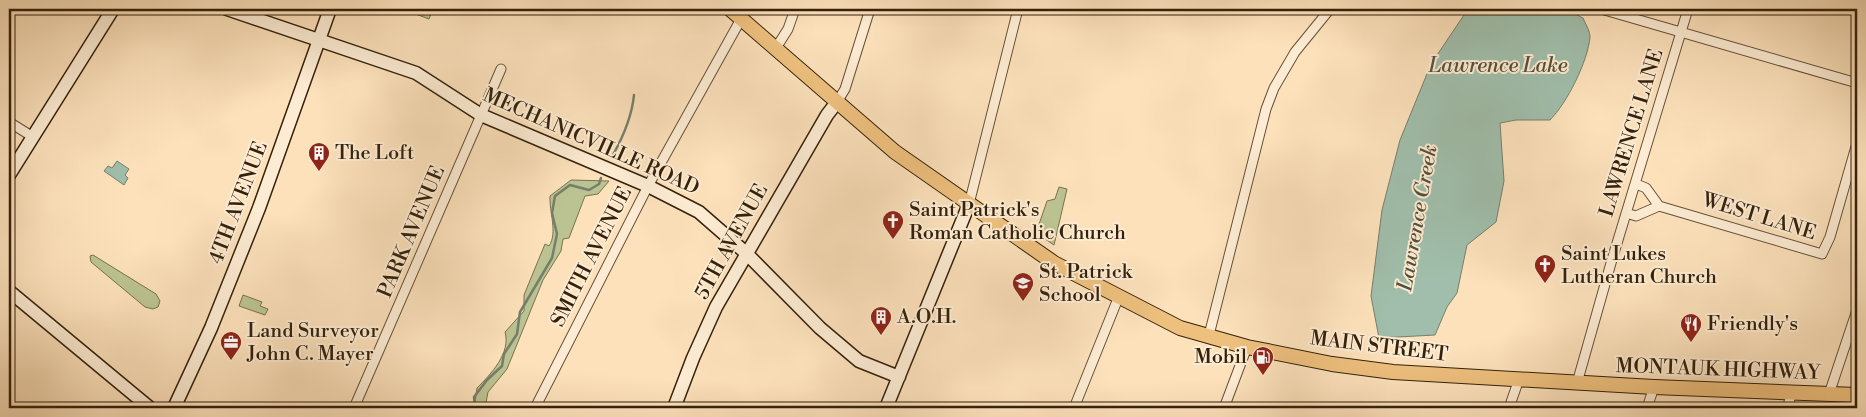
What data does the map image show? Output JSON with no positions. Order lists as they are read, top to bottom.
{
  "streets": {
    "main road": ["MAIN STREET", "MONTAUK HIGHWAY"],
    "street": [
      "LAWRENCE LANE",
      "MECHANICVILLE ROAD",
      "4TH AVENUE",
      "WEST LANE",
      "PARK AVENUE",
      "5TH AVENUE",
      "SMITH AVENUE"
    ]
  },
  "crossings": [
    ["LAWRENCE LANE", "MAIN STREET"],
    ["LAWRENCE LANE", "MONTAUK HIGHWAY"],
    ["MECHANICVILLE ROAD", "4TH AVENUE"],
    ["MECHANICVILLE ROAD", "PARK AVENUE"],
    ["MECHANICVILLE ROAD", "5TH AVENUE"],
    ["MECHANICVILLE ROAD", "SMITH AVENUE"],
    ["5TH AVENUE", "MAIN STREET"],
    ["SMITH AVENUE", "MAIN STREET"],
    ["MAIN STREET", "MONTAUK HIGHWAY"]
  ],
  "water": ["Lawrence Lake", "Lawrence Creek"],
  "places": {
    "building": ["The Loft", "A.O.H."],
    "church": ["Saint Patrick's Roman Catholic Church", "Saint Lukes Lutheran Church"],
    "school or university": ["St. Patrick School"],
    "restaurant": ["Friendly's"],
    "office": ["Land Surveyor John C. Mayer"],
    "fuel station": ["Mobil"]
  }
}
